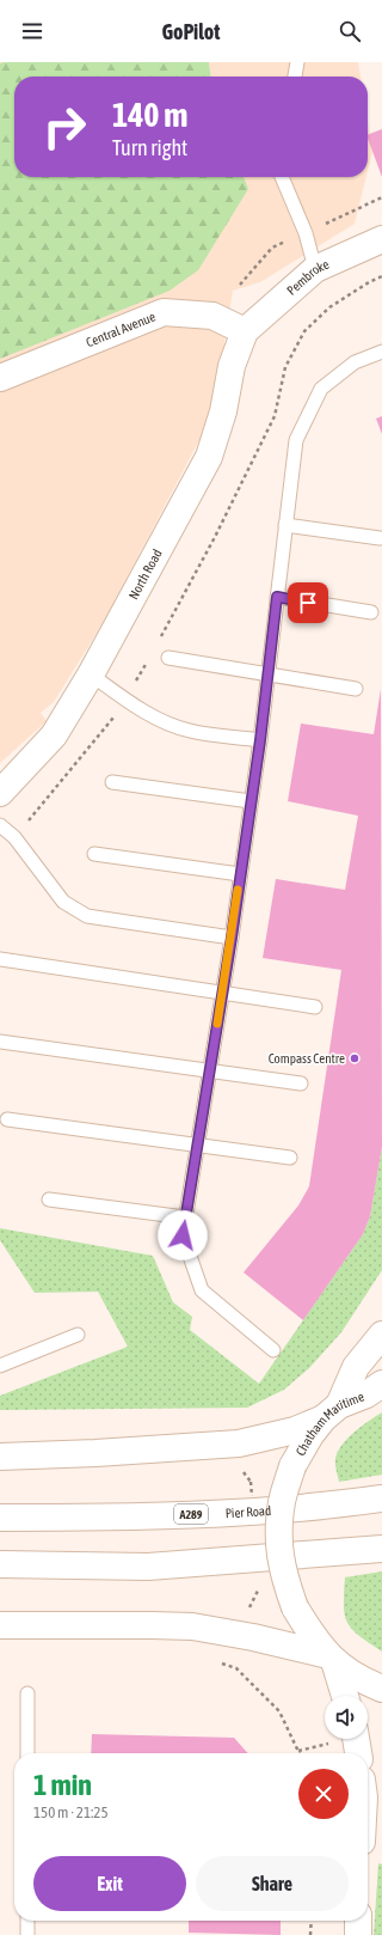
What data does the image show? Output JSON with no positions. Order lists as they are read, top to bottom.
{
  "streets": {
    "street": [
      "Pembroke",
      "Central Avenue",
      "North Road",
      "Chatham Maritime",
      "Pier Road",
      "A289"
    ]
  },
  "crossings": [
    ["Pembroke", "Central Avenue"],
    ["Pembroke", "North Road"],
    ["Central Avenue", "North Road"]
  ],
  "places": ["Compass Centre"],
  "page": {
    "header": "GoPilot",
    "turn": ["140 m", "Turn right"],
    "heading": ["1 min", "150 m · 21:25"],
    "buttons": ["Exit", "Share"]
  }
}
